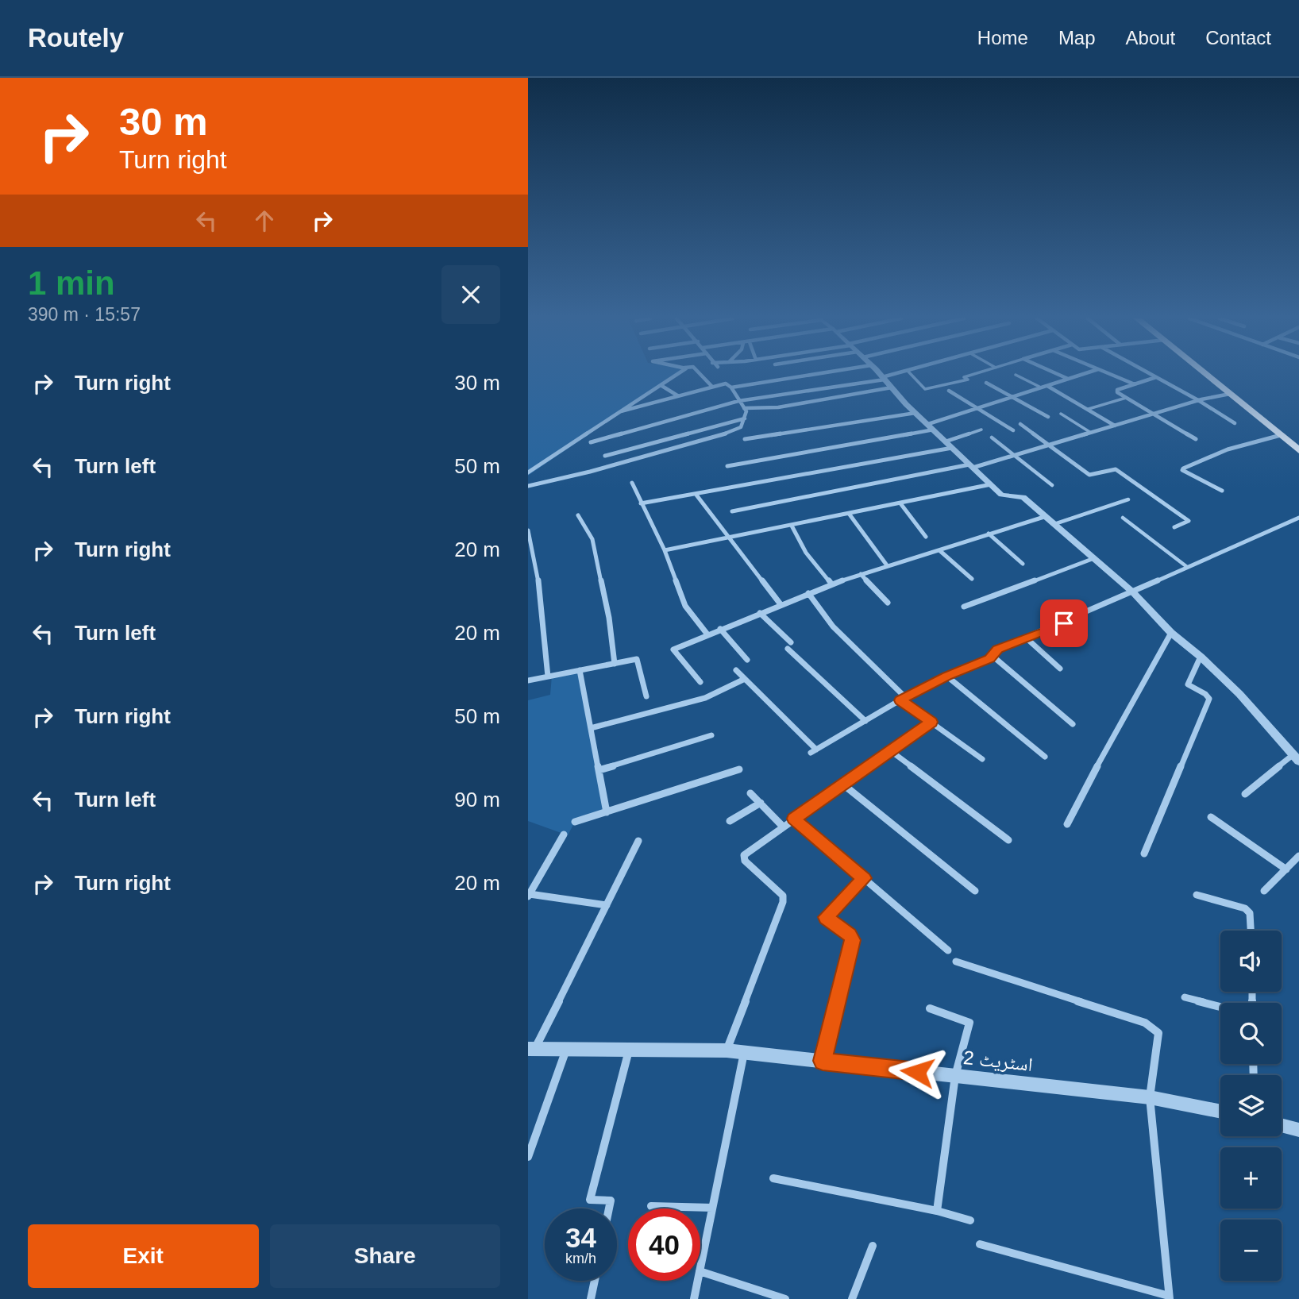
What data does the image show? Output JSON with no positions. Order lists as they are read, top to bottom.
{
  "streets": {
    "street": ["اسٹریٹ 2"]
  },
  "page": {
    "header": "Routely",
    "nav": [
      "Home",
      "Map",
      "About",
      "Contact"
    ],
    "turn": ["30 m", "Turn right"],
    "heading": ["1 min", "390 m · 15:57"],
    "list": [
      {
        "name": "Turn right",
        "value": "30 m"
      },
      {
        "name": "Turn left",
        "value": "50 m"
      },
      {
        "name": "Turn right",
        "value": "20 m"
      },
      {
        "name": "Turn left",
        "value": "20 m"
      },
      {
        "name": "Turn right",
        "value": "50 m"
      },
      {
        "name": "Turn left",
        "value": "90 m"
      },
      {
        "name": "Turn right",
        "value": "20 m"
      }
    ],
    "map_buttons": ["+", "−"],
    "speed": "34 km/h",
    "limit": "40",
    "buttons": ["Exit", "Share"]
  }
}
